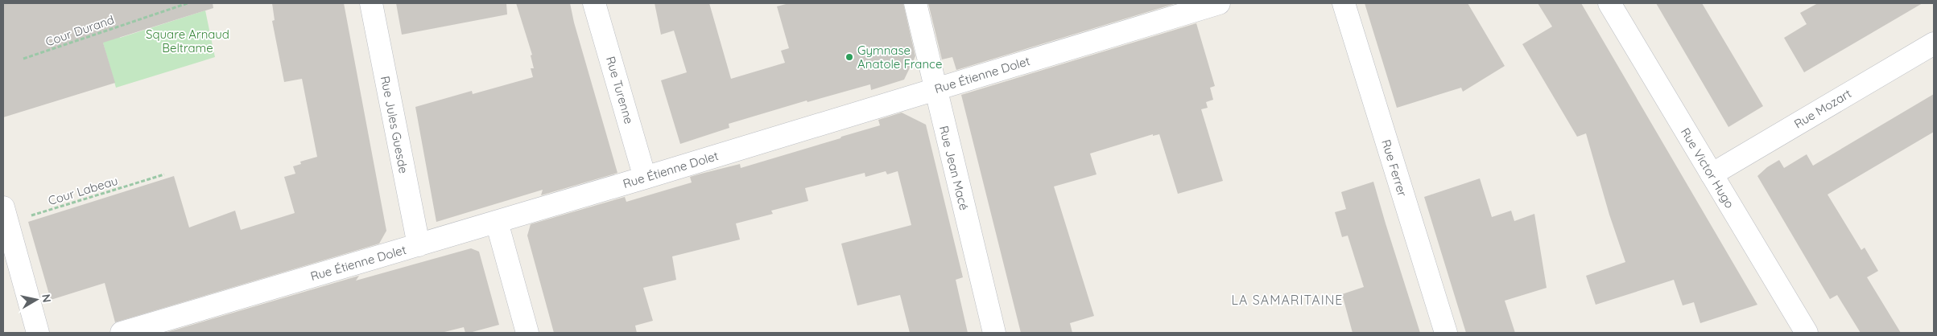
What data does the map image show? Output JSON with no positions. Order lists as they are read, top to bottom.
{
  "streets": {
    "street": [
      "Rue Étienne Dolet",
      "Rue Turenne",
      "Rue Mozart",
      "Rue Jules Guesde",
      "Rue Jean Macé",
      "Rue Ferrer",
      "Rue Victor Hugo"
    ],
    "path": ["Cour Durand", "Cour Labeau"]
  },
  "crossings": [
    ["Rue Étienne Dolet", "Rue Turenne"],
    ["Rue Étienne Dolet", "Rue Jules Guesde"],
    ["Rue Étienne Dolet", "Rue Jean Macé"],
    ["Rue Mozart", "Rue Victor Hugo"]
  ],
  "districts": ["LA SAMARITAINE"],
  "parks": ["Square Arnaud Beltrame"],
  "places": ["Gymnase Anatole France"],
  "north": "right"
}
